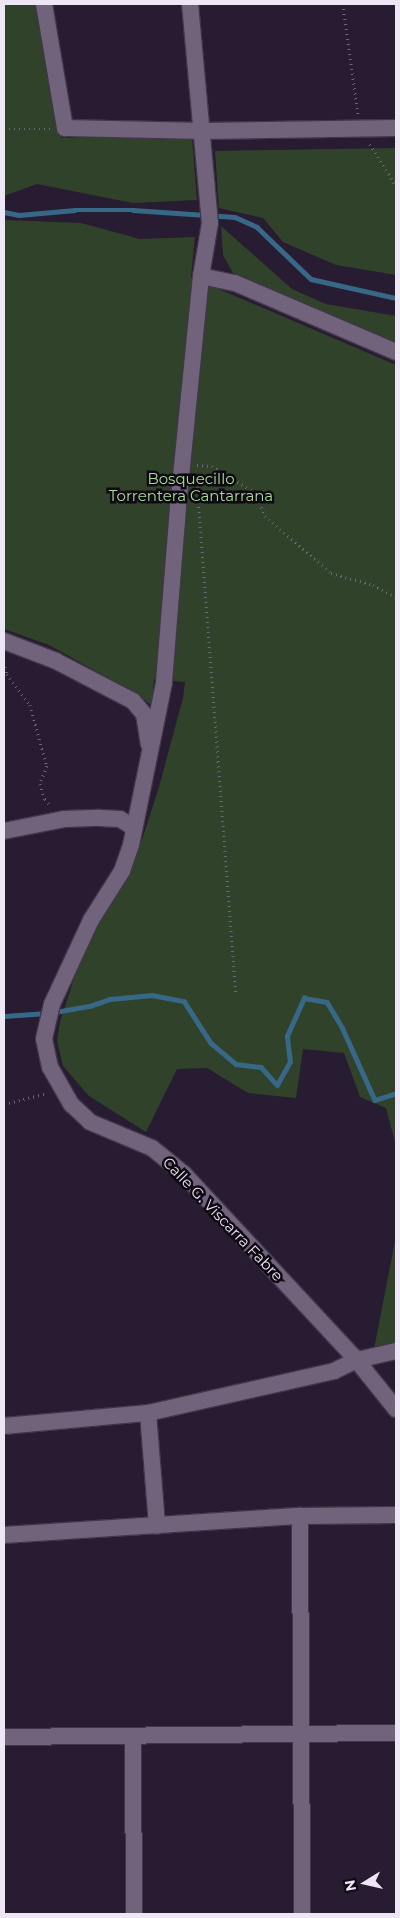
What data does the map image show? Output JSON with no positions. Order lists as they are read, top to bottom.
{
  "streets": {
    "street": ["Calle G. Viscarra Fabre"]
  },
  "parks": ["Bosquecillo Torrentera Cantarrana"],
  "north": "left"
}
